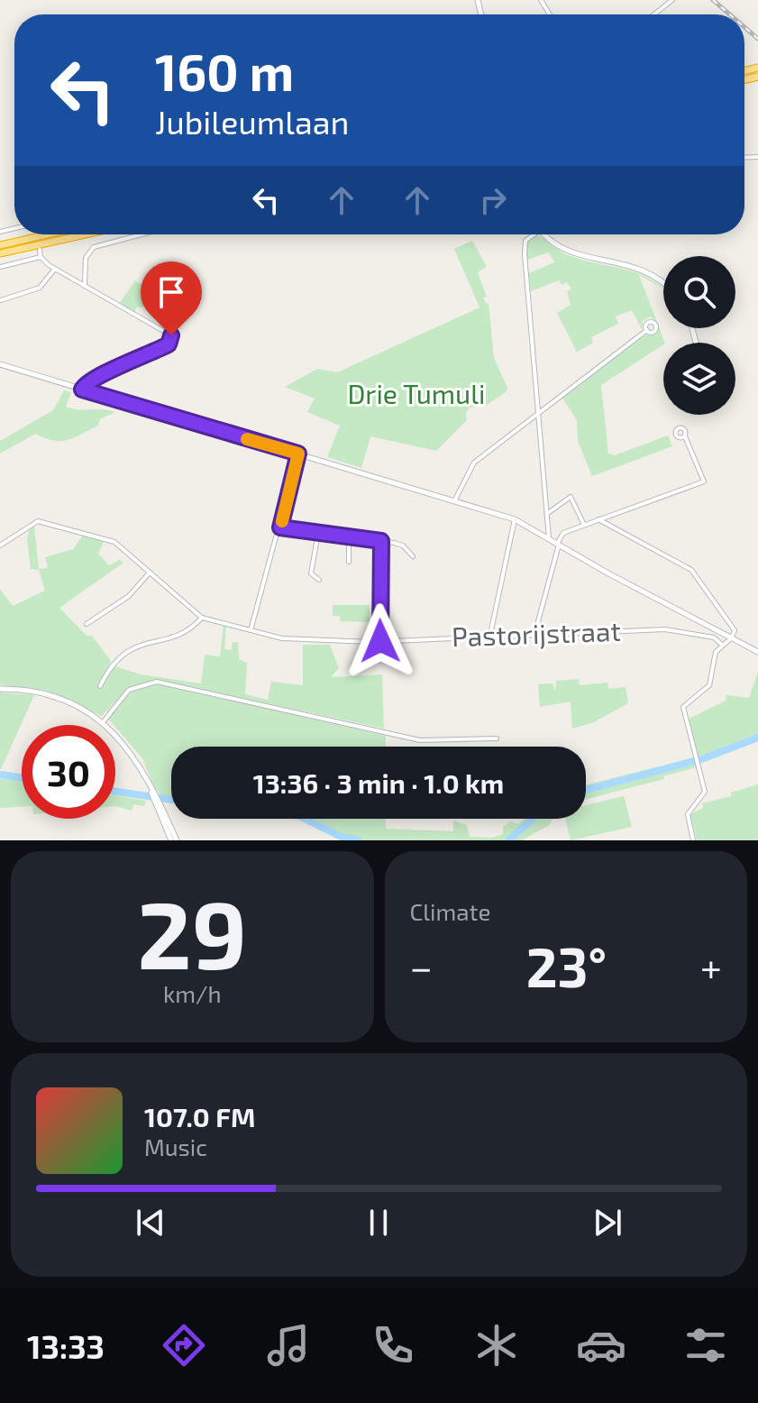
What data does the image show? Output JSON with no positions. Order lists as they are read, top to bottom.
{
  "streets": {
    "street": ["Pastorijstraat"]
  },
  "parks": ["Drie Tumuli"],
  "page": {
    "turn": ["160 m", "Jubileumlaan"],
    "limit": "30",
    "trip": "13:36 · 3 min · 1.0 km",
    "tile": [
      ["29", "km/h"],
      "Climate"
    ],
    "heat": ["−", "23°", "+"],
    "song": ["107.0 FM", "Music"],
    "tabs": "13:33"
  }
}
